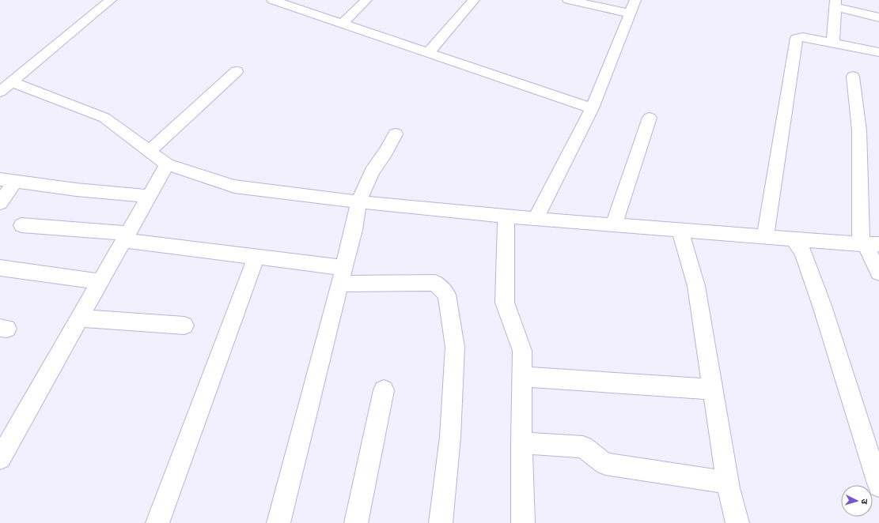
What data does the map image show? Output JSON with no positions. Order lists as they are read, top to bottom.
{
  "north": "right"
}
